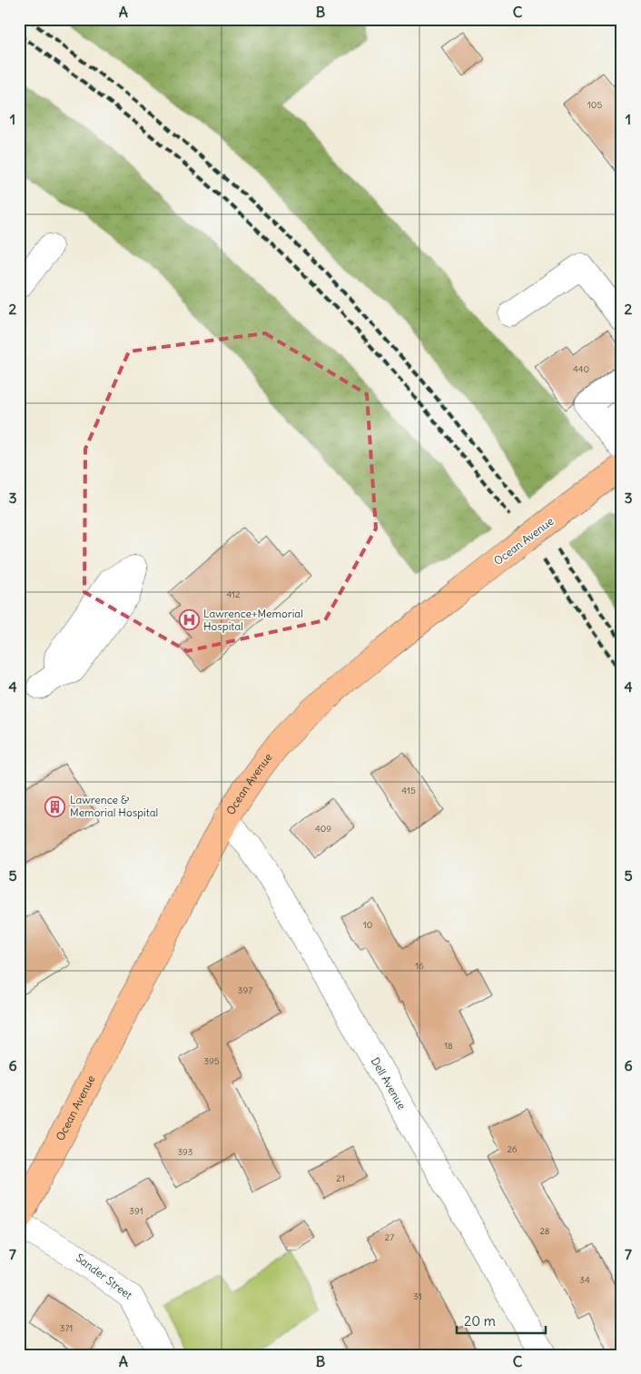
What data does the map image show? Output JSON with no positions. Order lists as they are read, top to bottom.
{
  "streets": {
    "main road": ["Ocean Avenue"],
    "street": ["Dell Avenue", "Sander Street"]
  },
  "crossings": [
    ["Ocean Avenue", "Dell Avenue"]
  ],
  "places": {
    "hospital": ["Lawrence+Memorial Hospital"],
    "building": ["Lawrence & Memorial Hospital"]
  },
  "house_numbers": [
    "105",
    "440",
    "412",
    "415",
    "409",
    "10",
    "16",
    "397",
    "18",
    "395",
    "26",
    "393",
    "21",
    "391",
    "28",
    "27",
    "34",
    "31",
    "371"
  ],
  "scale_bar": "20 m",
  "grid": {
    "columns": ["A", "B", "C"],
    "rows": [
      "1",
      "2",
      "3",
      "4",
      "5",
      "6",
      "7"
    ]
  }
}
